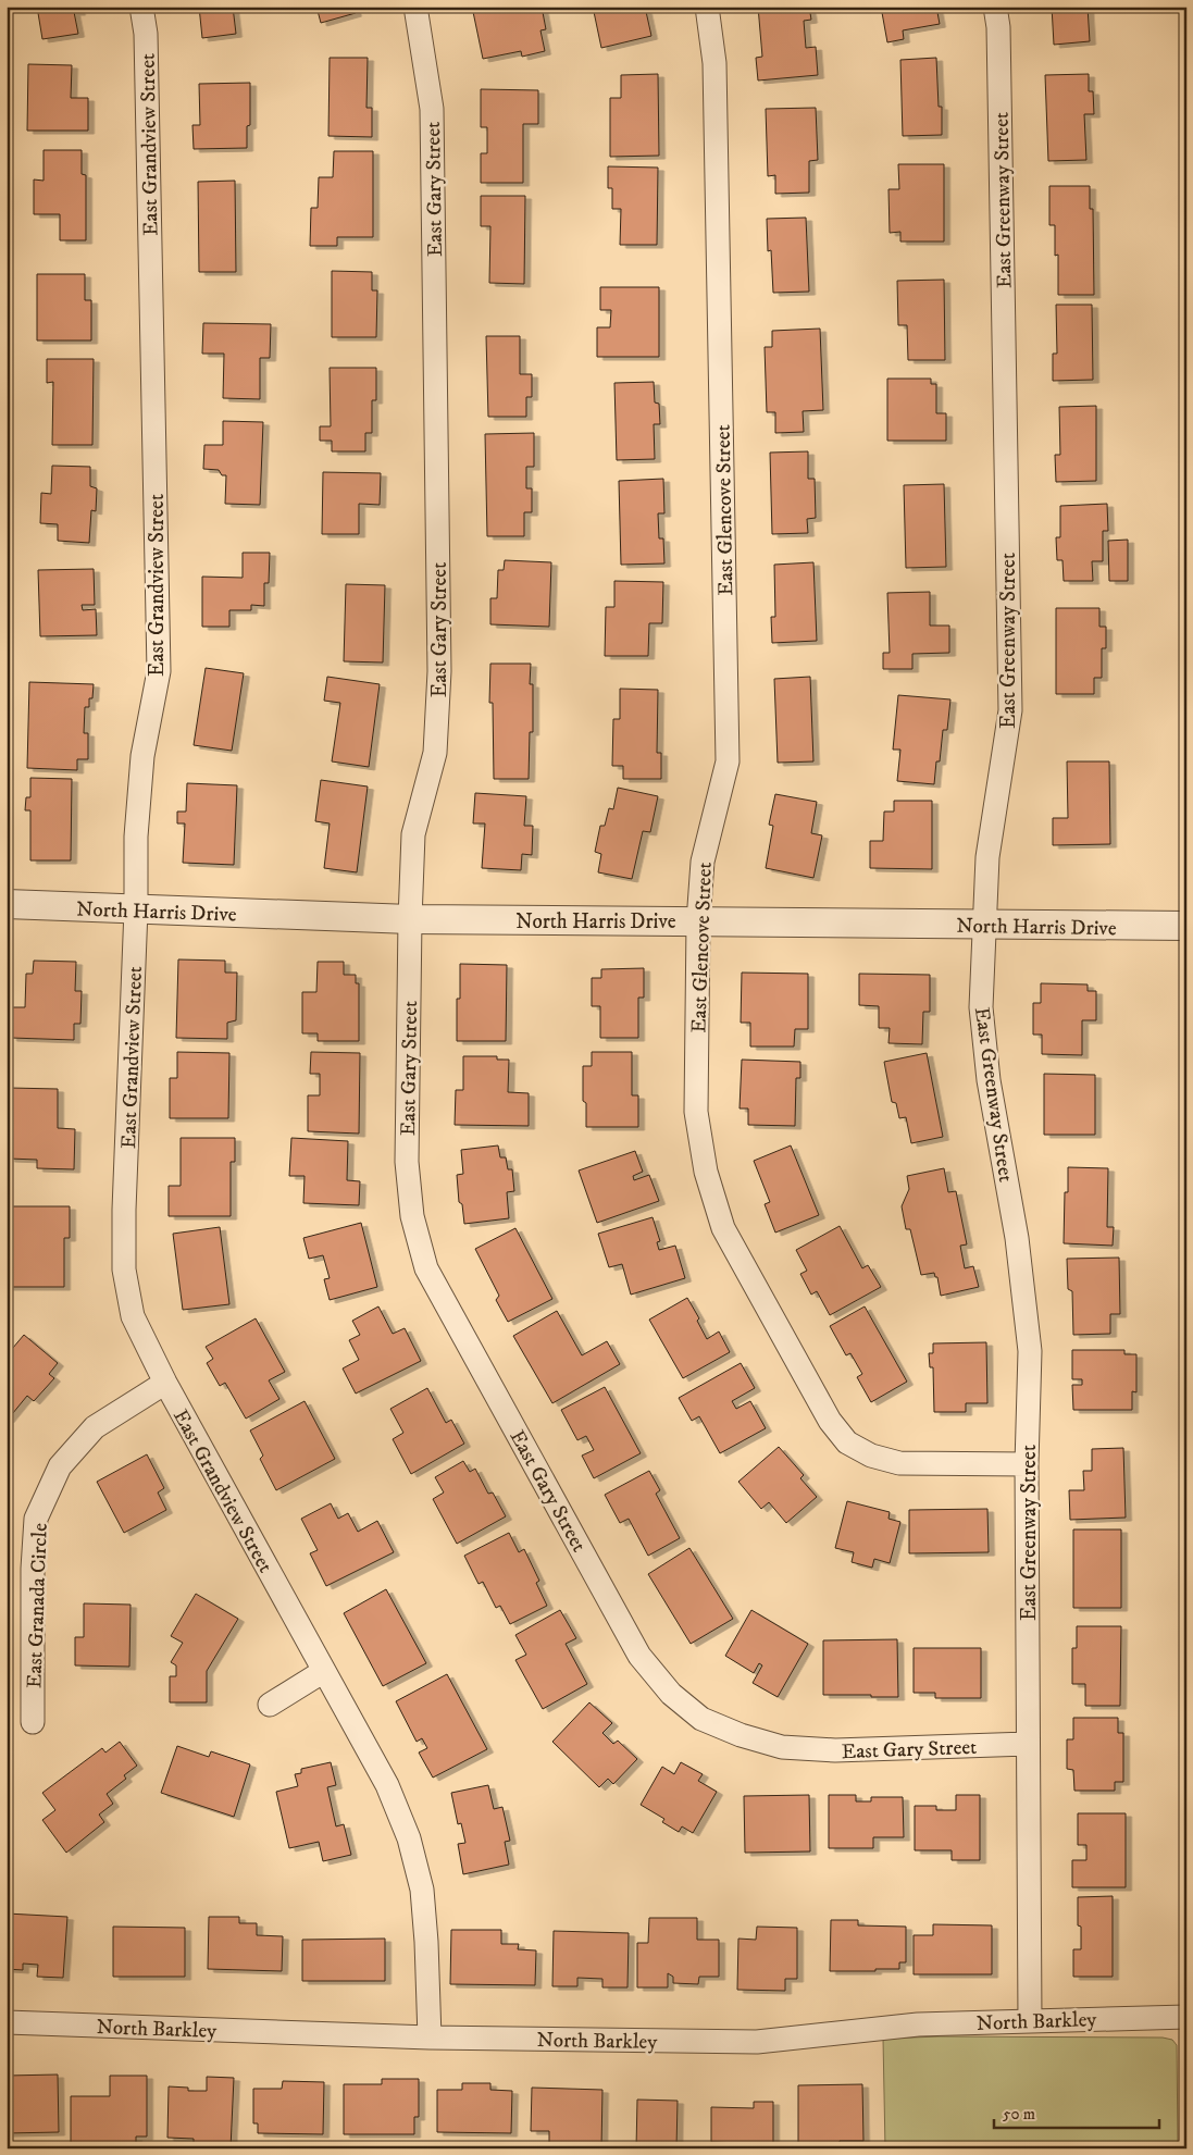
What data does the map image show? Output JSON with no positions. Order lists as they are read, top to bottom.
{
  "streets": {
    "street": [
      "East Grandview Street",
      "East Gary Street",
      "East Greenway Street",
      "East Glencove Street",
      "North Harris Drive",
      "East Granada Circle",
      "North Barkley"
    ]
  },
  "crossings": [
    ["East Grandview Street", "North Harris Drive"],
    ["East Grandview Street", "East Granada Circle"],
    ["East Grandview Street", "North Barkley"],
    ["East Gary Street", "East Greenway Street"],
    ["East Gary Street", "North Harris Drive"],
    ["East Greenway Street", "East Glencove Street"],
    ["East Greenway Street", "North Harris Drive"],
    ["East Greenway Street", "North Barkley"],
    ["East Glencove Street", "North Harris Drive"]
  ],
  "scale_bar": "50 m"
}
